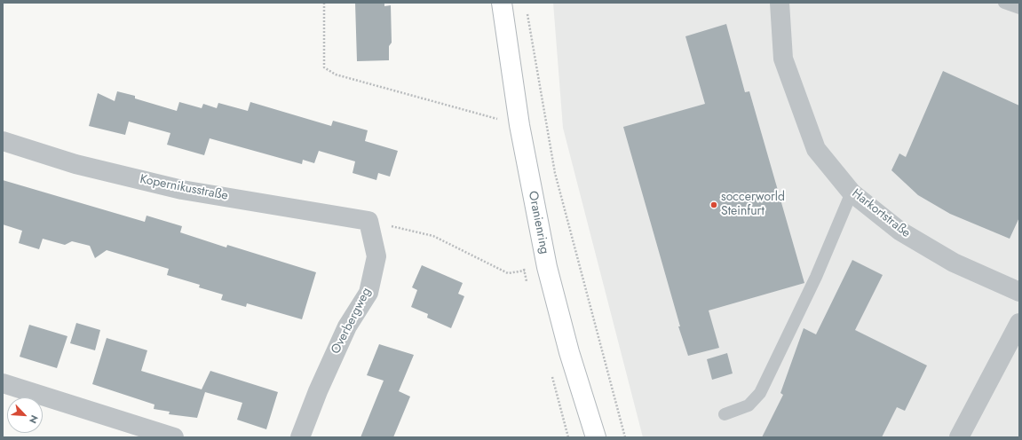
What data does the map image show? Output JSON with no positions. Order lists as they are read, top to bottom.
{
  "streets": {
    "street": [
      "Kopernikusstraße",
      "Harkortstraße",
      "Oranienring",
      "Overbergweg"
    ]
  },
  "crossings": [
    ["Kopernikusstraße", "Overbergweg"]
  ],
  "places": ["soccerworld Steinfurt"],
  "north": "bottom right"
}
